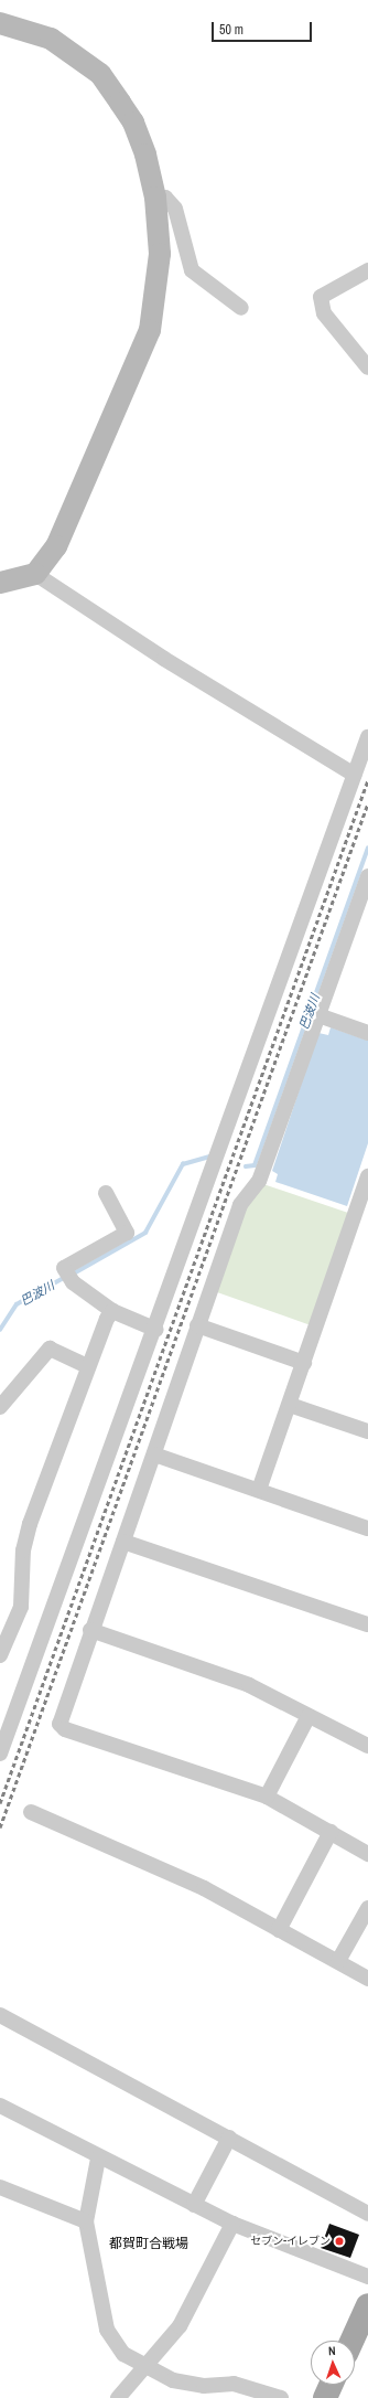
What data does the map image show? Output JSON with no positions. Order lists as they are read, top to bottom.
{
  "districts": ["都賀町合戦場"],
  "water": ["巴波川"],
  "places": ["セブン-イレブン"],
  "scale_bar": "50 m",
  "north": "top"
}
